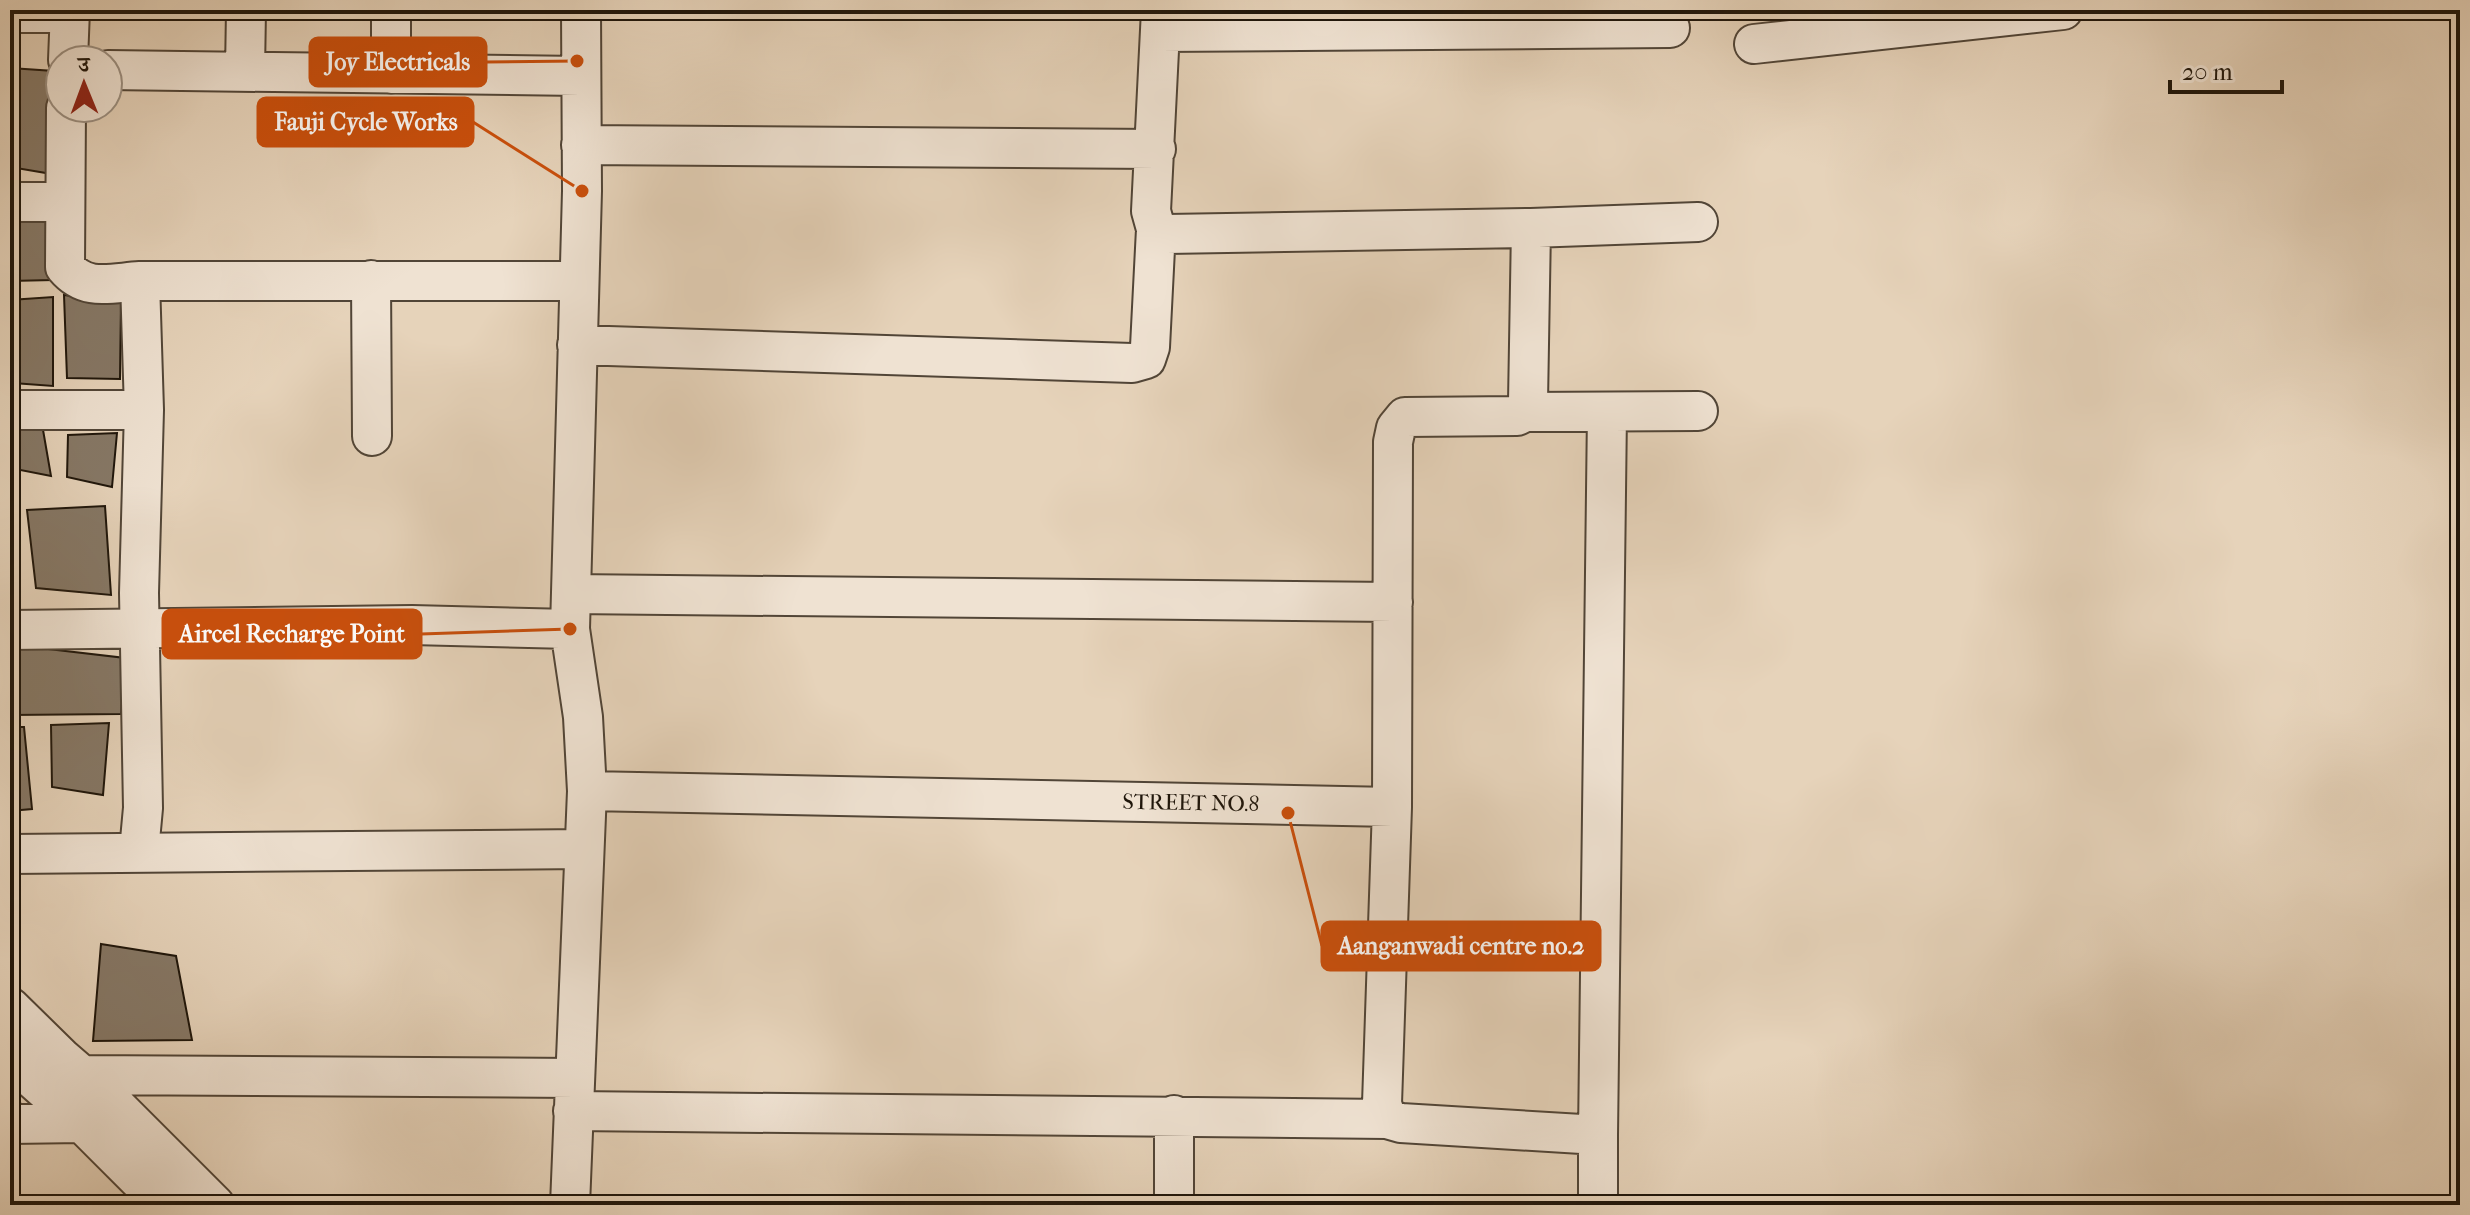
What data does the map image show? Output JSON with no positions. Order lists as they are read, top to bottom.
{
  "streets": {
    "street": ["STREET NO.8"]
  },
  "places": [
    "Joy Electricals",
    "Fauji Cycle Works",
    "Aircel Recharge Point",
    "Aanganwadi centre no.2"
  ],
  "scale_bar": "20 m",
  "north": "top"
}
